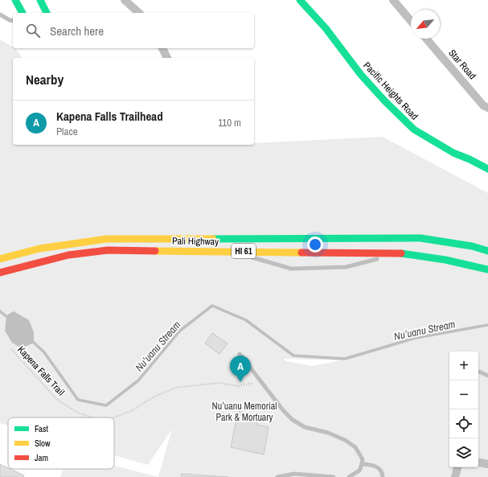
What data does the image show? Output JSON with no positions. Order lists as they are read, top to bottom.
{
  "streets": {
    "main road": ["Pacific Heights Road", "Pali Highway", "HI 61"],
    "street": ["Star Road"],
    "path": ["Kapena Falls Trail"]
  },
  "water": ["Nuʻuanu Stream"],
  "parks": ["Nuʻuanu Memorial Park & Mortuary"],
  "legend": ["Fast", "Slow", "Jam"],
  "north": "bottom left",
  "page": {
    "search": "Search here",
    "heading": "Nearby",
    "list": [
      {
        "mark": "A",
        "name": "Kapena Falls Trailhead",
        "note": "Place",
        "value": "110 m"
      }
    ],
    "map_buttons": ["+", "−"],
    "pins": "A"
  }
}
